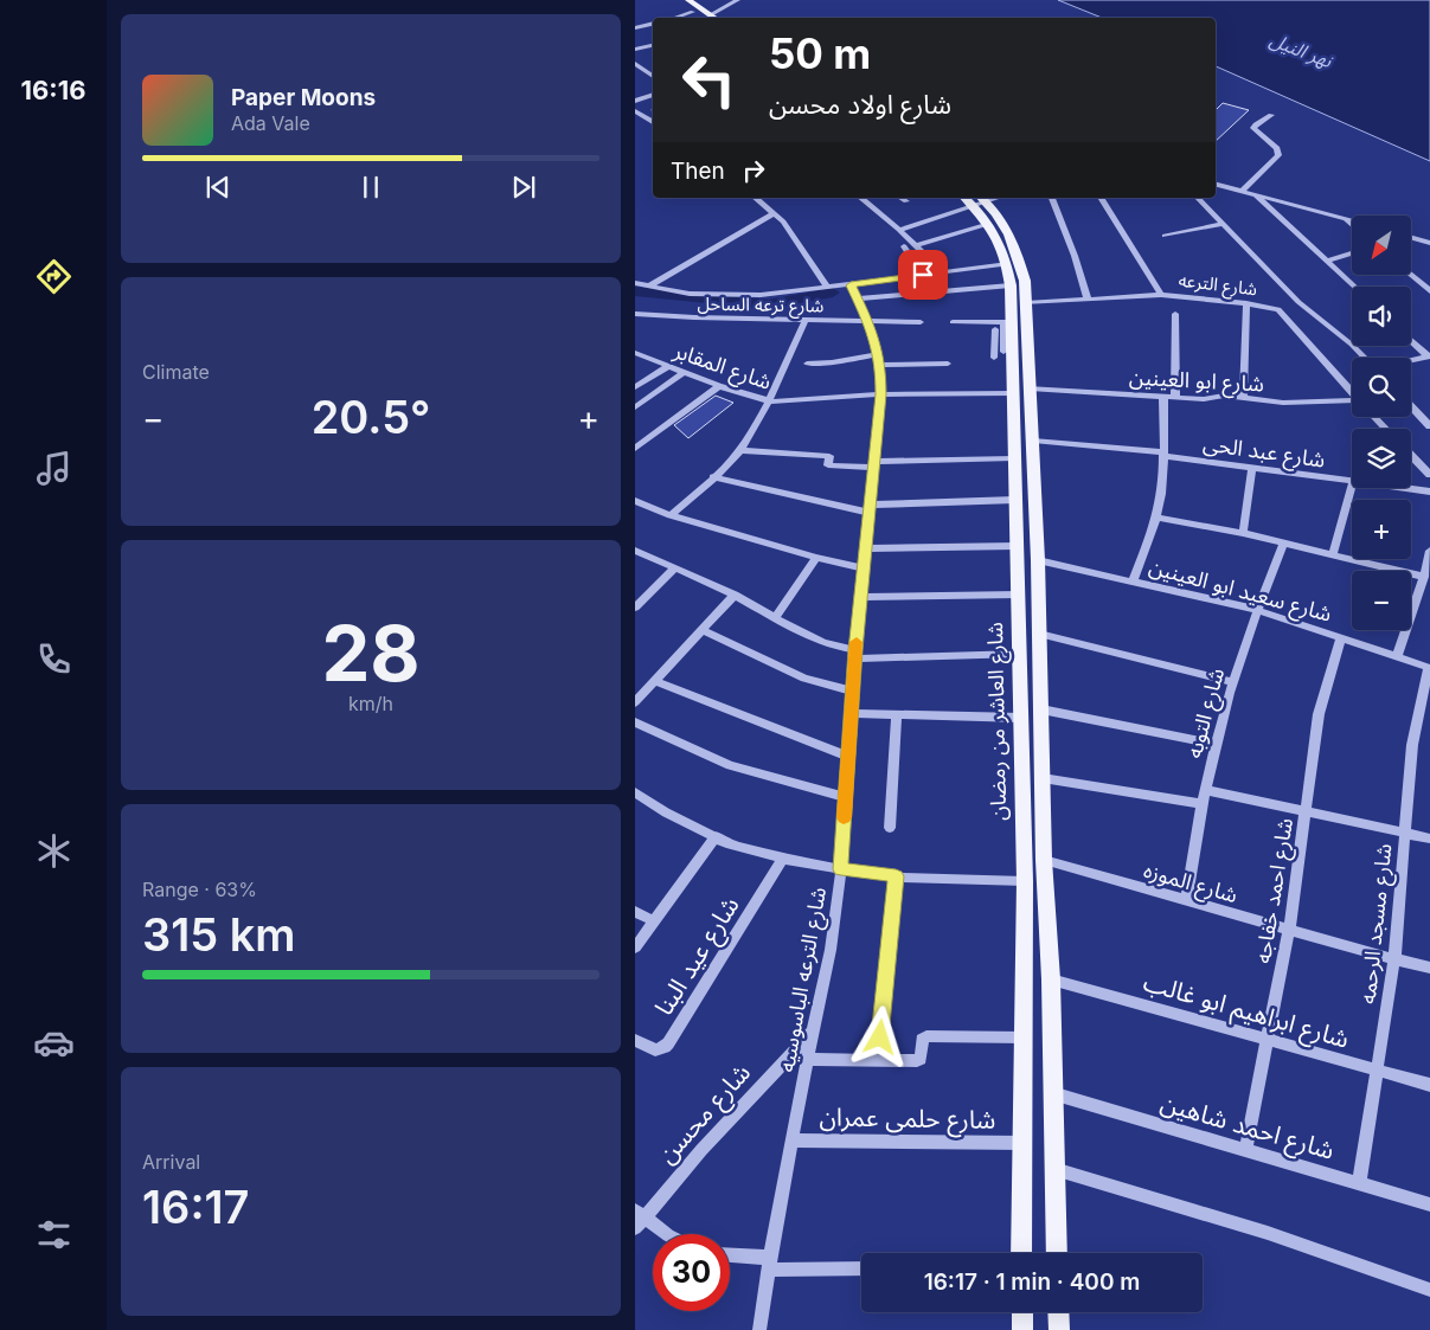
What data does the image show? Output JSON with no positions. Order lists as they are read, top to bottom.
{
  "streets": {
    "main road": ["شارع العاشر من رمضان"],
    "street": [
      "شارع الترعه",
      "شارع ترعه الساحل",
      "شارع المقابر",
      "شارع ابو العينين",
      "شارع عبد الحى",
      "شارع سعيد ابو العينين",
      "شارع التوبه",
      "شارع الموزه",
      "شارع احمد خفاجه",
      "شارع مسجد الرحمه",
      "شارع عيد البنا",
      "شارع الترعه الباسوسيه",
      "شارع ابراهيم ابو غالب",
      "شارع محسن",
      "شارع حلمى عمران",
      "شارع احمد شاهين"
    ]
  },
  "crossings": [
    ["شارع الترعه", "شارع العاشر من رمضان"],
    ["شارع ترعه الساحل", "شارع العاشر من رمضان"],
    ["شارع ترعه الساحل", "شارع الترعه الباسوسيه"],
    ["شارع المقابر", "شارع ابو العينين"],
    ["شارع المقابر", "شارع العاشر من رمضان"],
    ["شارع المقابر", "شارع الترعه الباسوسيه"],
    ["شارع ابو العينين", "شارع العاشر من رمضان"],
    ["شارع عبد الحى", "شارع العاشر من رمضان"],
    ["شارع سعيد ابو العينين", "شارع التوبه"],
    ["شارع سعيد ابو العينين", "شارع العاشر من رمضان"],
    ["شارع سعيد ابو العينين", "شارع احمد خفاجه"],
    ["شارع سعيد ابو العينين", "شارع مسجد الرحمه"],
    ["شارع التوبه", "شارع الموزه"],
    ["شارع العاشر من رمضان", "شارع الموزه"],
    ["شارع العاشر من رمضان", "شارع ابراهيم ابو غالب"],
    ["شارع العاشر من رمضان", "شارع حلمى عمران"],
    ["شارع العاشر من رمضان", "شارع احمد شاهين"],
    ["شارع الموزه", "شارع احمد خفاجه"],
    ["شارع الموزه", "شارع مسجد الرحمه"],
    ["شارع احمد خفاجه", "شارع ابراهيم ابو غالب"],
    ["شارع احمد خفاجه", "شارع احمد شاهين"],
    ["شارع مسجد الرحمه", "شارع ابراهيم ابو غالب"],
    ["شارع مسجد الرحمه", "شارع احمد شاهين"],
    ["شارع الترعه الباسوسيه", "شارع محسن"],
    ["شارع الترعه الباسوسيه", "شارع حلمى عمران"]
  ],
  "water": ["نهر النيل"],
  "north": "bottom left",
  "page": {
    "tabs": "16:16",
    "turn": ["50 m", "شارع اولاد محسن"],
    "song": ["Paper Moons", "Ada Vale"],
    "then": "Then",
    "map_buttons": ["+", "−"],
    "tile": [
      "Climate",
      ["28", "km/h"],
      ["Range · 63%", "315 km"],
      ["Arrival", "16:17"]
    ],
    "heat": ["−", "20.5°", "+"],
    "limit": "30",
    "trip": "16:17 · 1 min · 400 m"
  }
}
